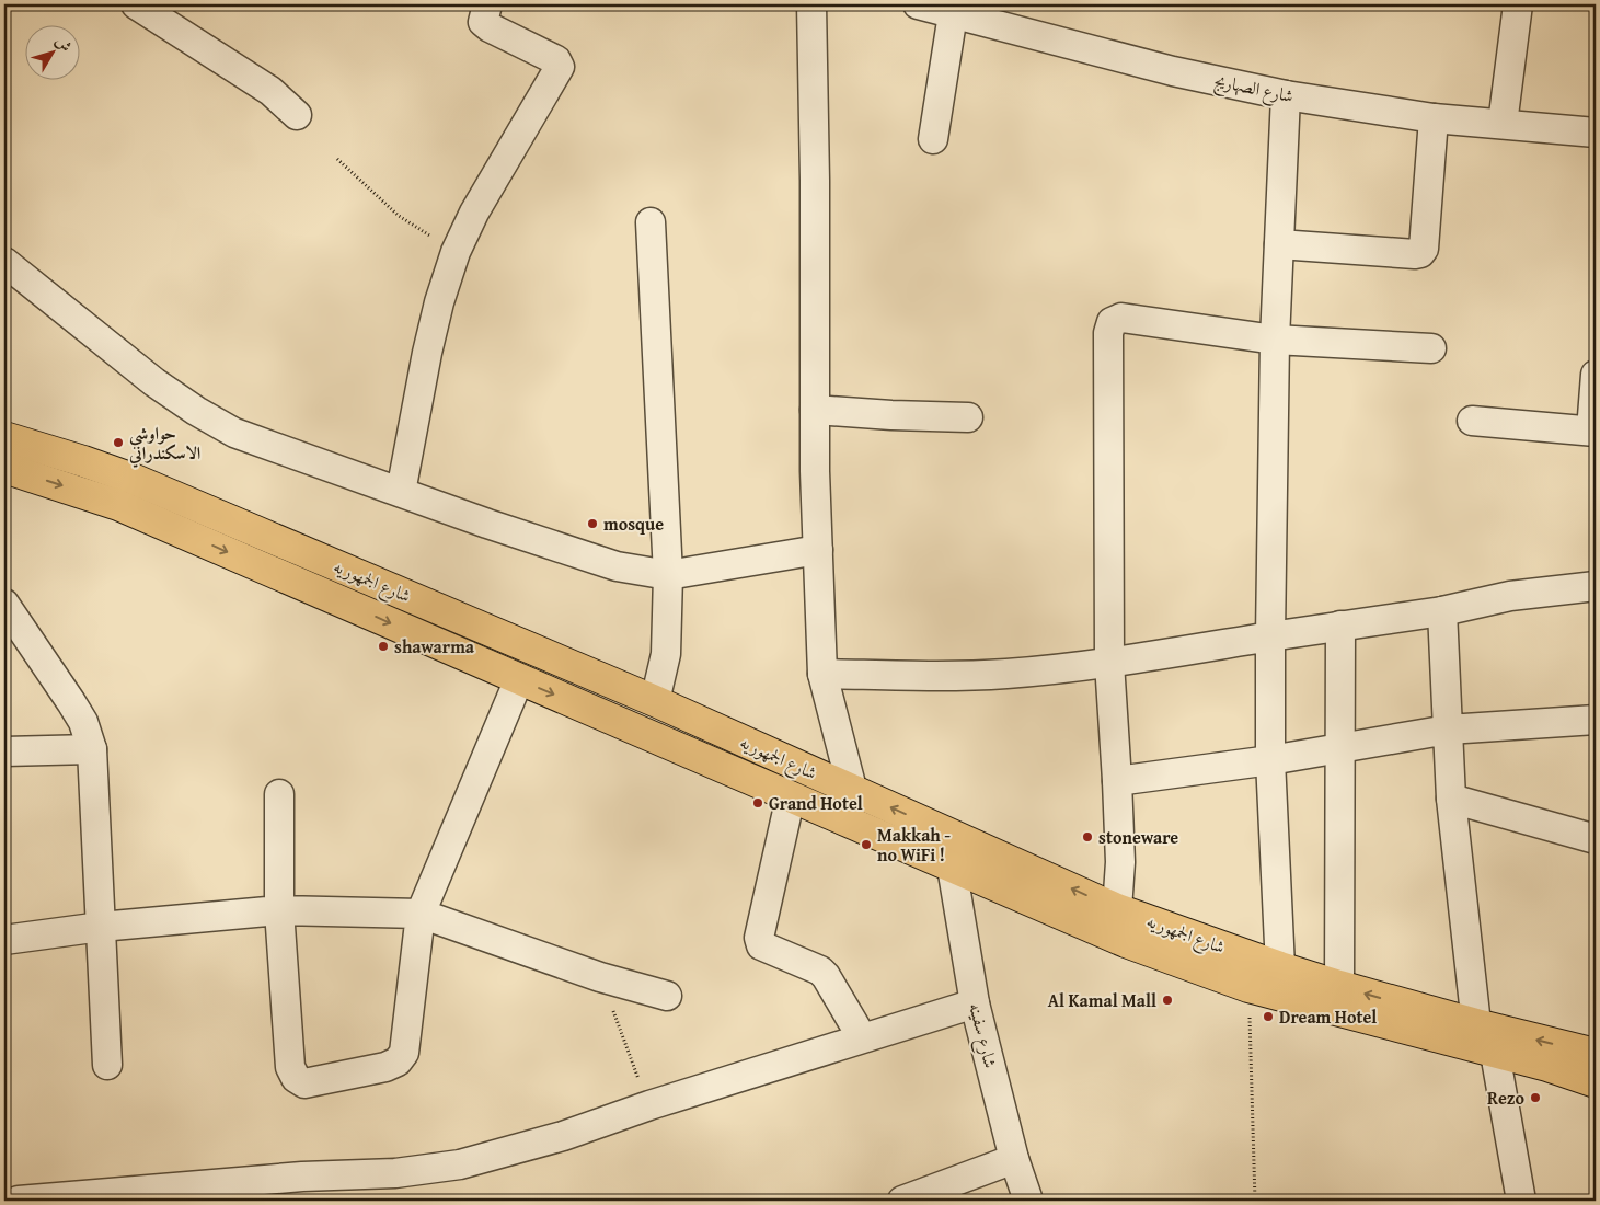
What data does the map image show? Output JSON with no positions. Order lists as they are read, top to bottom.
{
  "streets": {
    "main road": ["شارع الجمهوريه"],
    "street": ["شارع الصهاريج", "شارع سفينه"]
  },
  "crossings": [
    ["شارع الجمهوريه", "شارع سفينه"]
  ],
  "places": [
    "حواوشي الاسكندراني",
    "mosque",
    "shawarma",
    "Grand Hotel",
    "stoneware",
    "Makkah - no WiFi !",
    "Al Kamal Mall",
    "Dream Hotel",
    "Rezo"
  ],
  "north": "top right"
}
